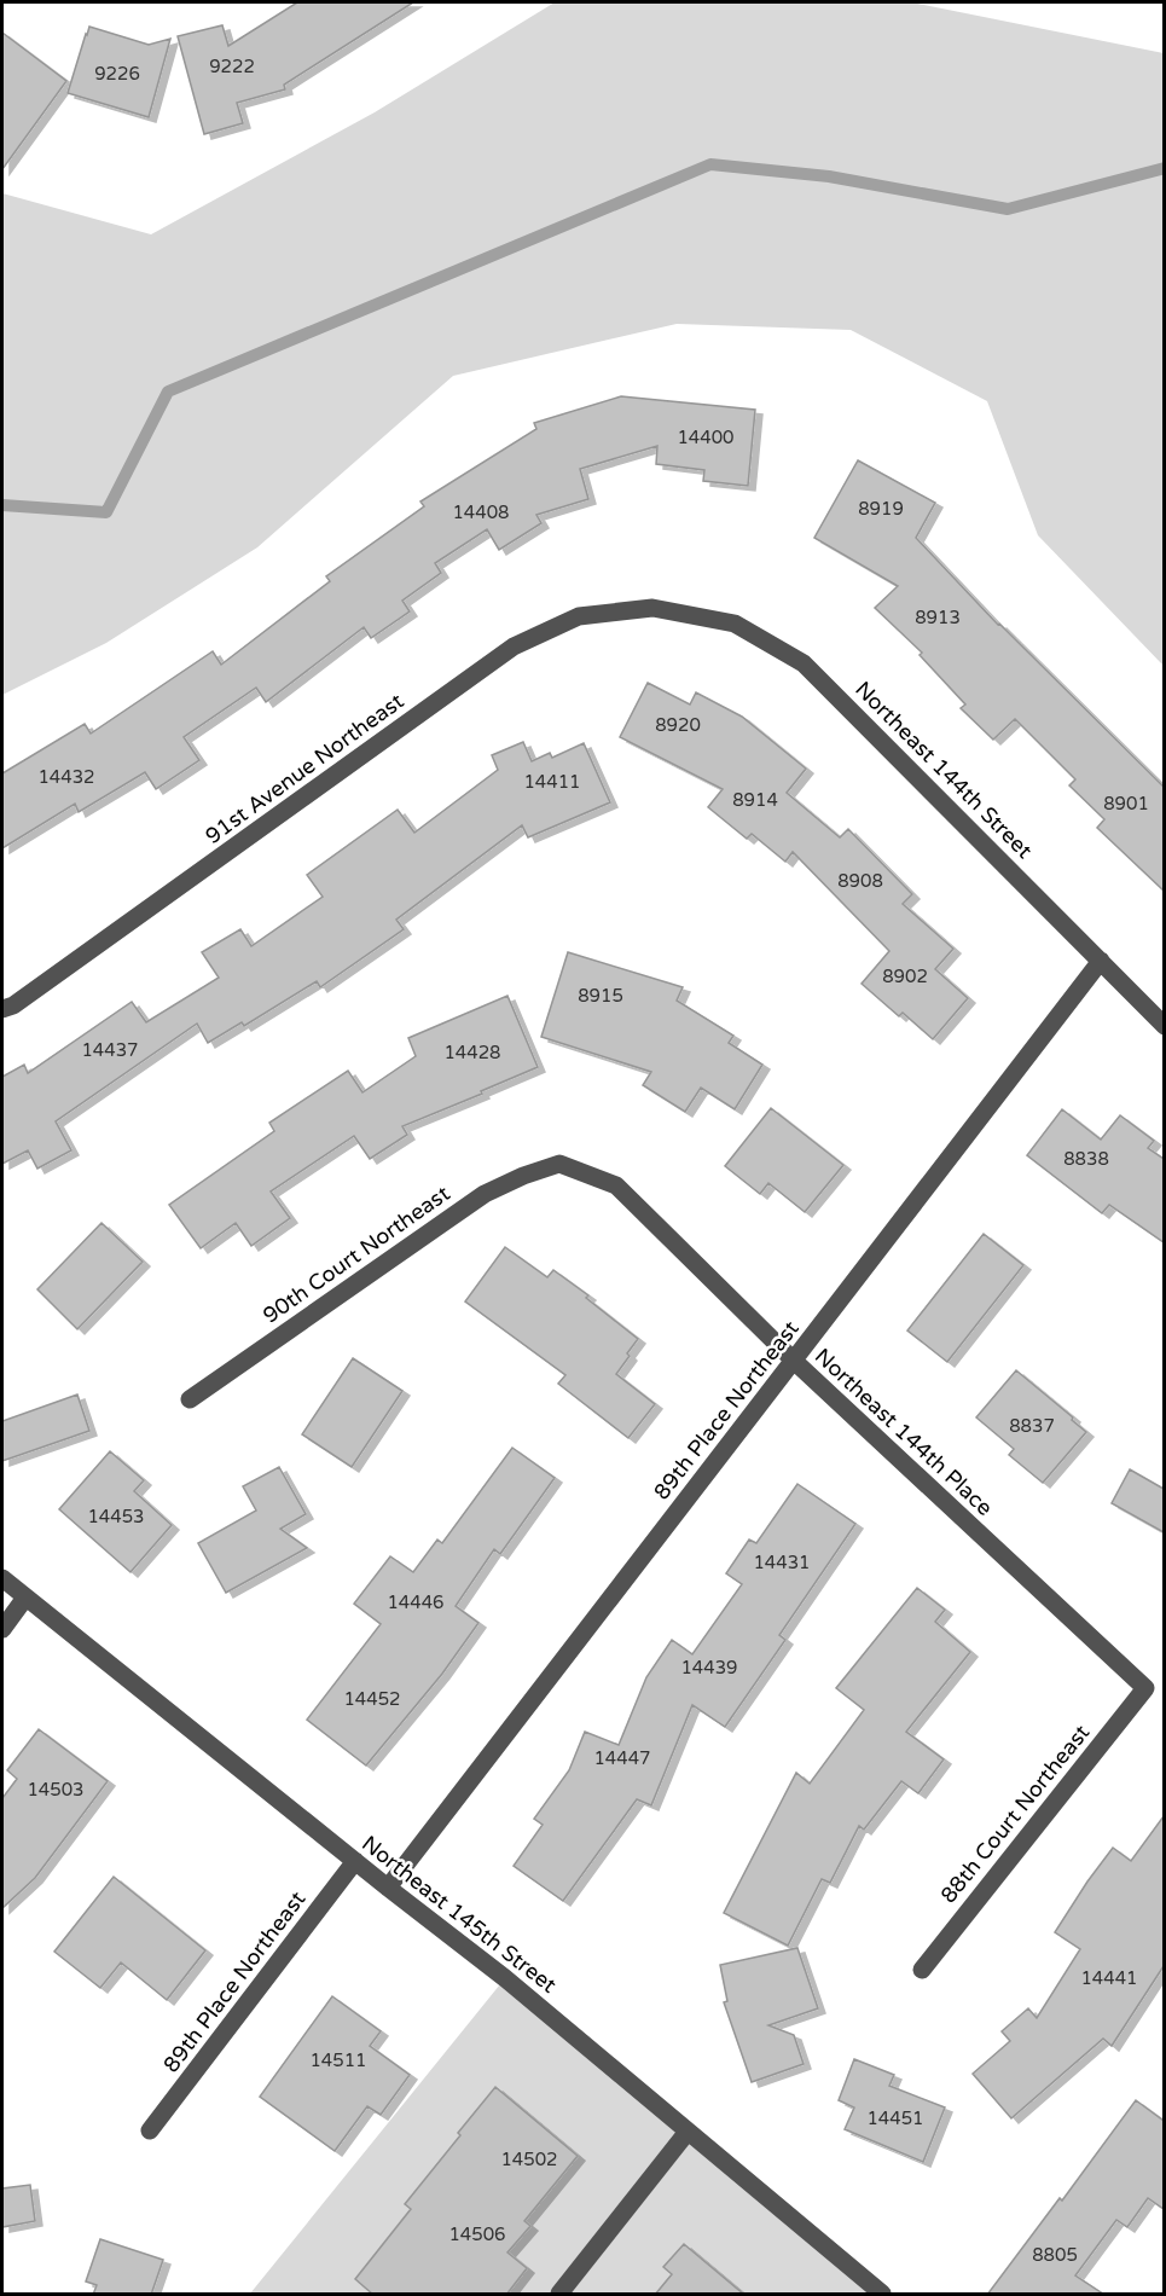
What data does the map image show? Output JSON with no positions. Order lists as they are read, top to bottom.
{
  "streets": {
    "street": [
      "91st Avenue Northeast",
      "Northeast 144th Street",
      "90th Court Northeast",
      "89th Place Northeast",
      "Northeast 144th Place",
      "88th Court Northeast",
      "Northeast 145th Street"
    ]
  },
  "crossings": [
    ["91st Avenue Northeast", "Northeast 144th Street"],
    ["Northeast 144th Street", "89th Place Northeast"],
    ["90th Court Northeast", "Northeast 144th Place"],
    ["89th Place Northeast", "Northeast 144th Place"],
    ["89th Place Northeast", "Northeast 145th Street"],
    ["Northeast 144th Place", "88th Court Northeast"]
  ],
  "house_numbers": [
    "9222",
    "9226",
    "14400",
    "8919",
    "14408",
    "8913",
    "8920",
    "14432",
    "14411",
    "8914",
    "8901",
    "8908",
    "8902",
    "8915",
    "14437",
    "14428",
    "8838",
    "8837",
    "14453",
    "14431",
    "14446",
    "14439",
    "14452",
    "14447",
    "14503",
    "14441",
    "14511",
    "14451",
    "14502",
    "14506",
    "8805"
  ]
}
